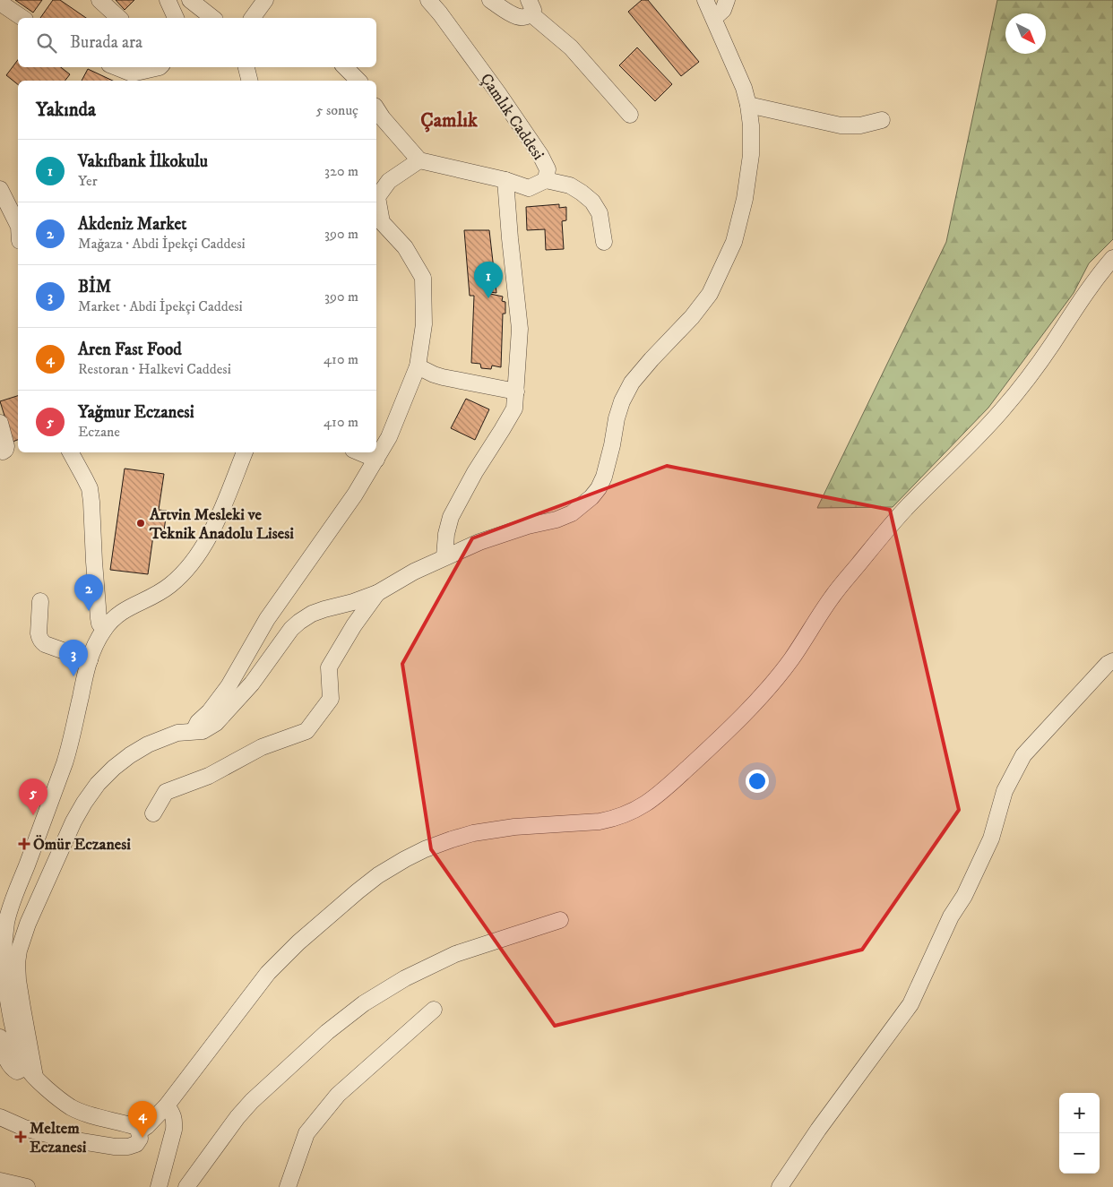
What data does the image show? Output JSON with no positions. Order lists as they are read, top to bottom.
{
  "streets": {
    "street": ["Çamlık Caddesi"]
  },
  "districts": ["Çamlık"],
  "places": {
    "other": ["Artvin Mesleki ve Teknik Anadolu Lisesi"],
    "health": ["Ömür Eczanesi", "Meltem Eczanesi"]
  },
  "north": "bottom right",
  "page": {
    "search": "Burada ara",
    "heading": ["Yakında", "5 sonuç"],
    "list": [
      {
        "mark": "1",
        "name": "Vakıfbank İlkokulu",
        "note": "Yer",
        "value": "320 m"
      },
      {
        "mark": "2",
        "name": "Akdeniz Market",
        "note": "Mağaza · Abdi İpekçi Caddesi",
        "value": "390 m"
      },
      {
        "mark": "3",
        "name": "BİM",
        "note": "Market · Abdi İpekçi Caddesi",
        "value": "390 m"
      },
      {
        "mark": "4",
        "name": "Aren Fast Food",
        "note": "Restoran · Halkevi Caddesi",
        "value": "410 m"
      },
      {
        "mark": "5",
        "name": "Yağmur Eczanesi",
        "note": "Eczane",
        "value": "410 m"
      }
    ],
    "pins": [
      "1",
      "2",
      "3",
      "5",
      "4"
    ],
    "map_buttons": ["+", "−"]
  }
}
